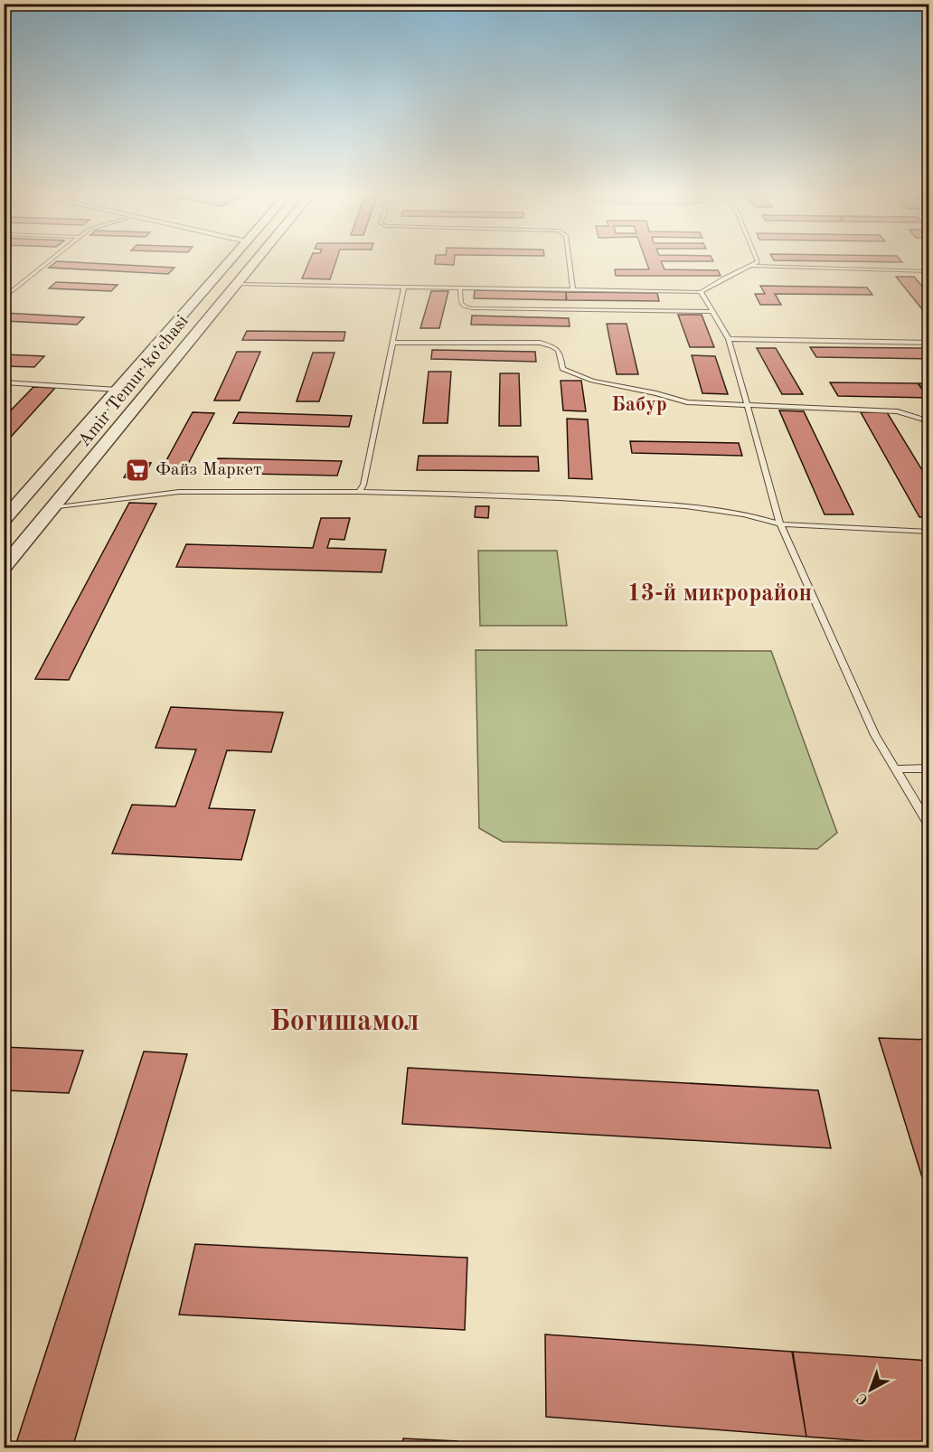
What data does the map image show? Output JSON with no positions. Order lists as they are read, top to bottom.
{
  "streets": {
    "street": ["Amir Temur koʻchasi"]
  },
  "districts": ["Бабур", "13-й микрорайон", "Богишамол"],
  "places": {
    "supermarket": ["Файз Маркет"]
  },
  "north": "bottom left"
}
